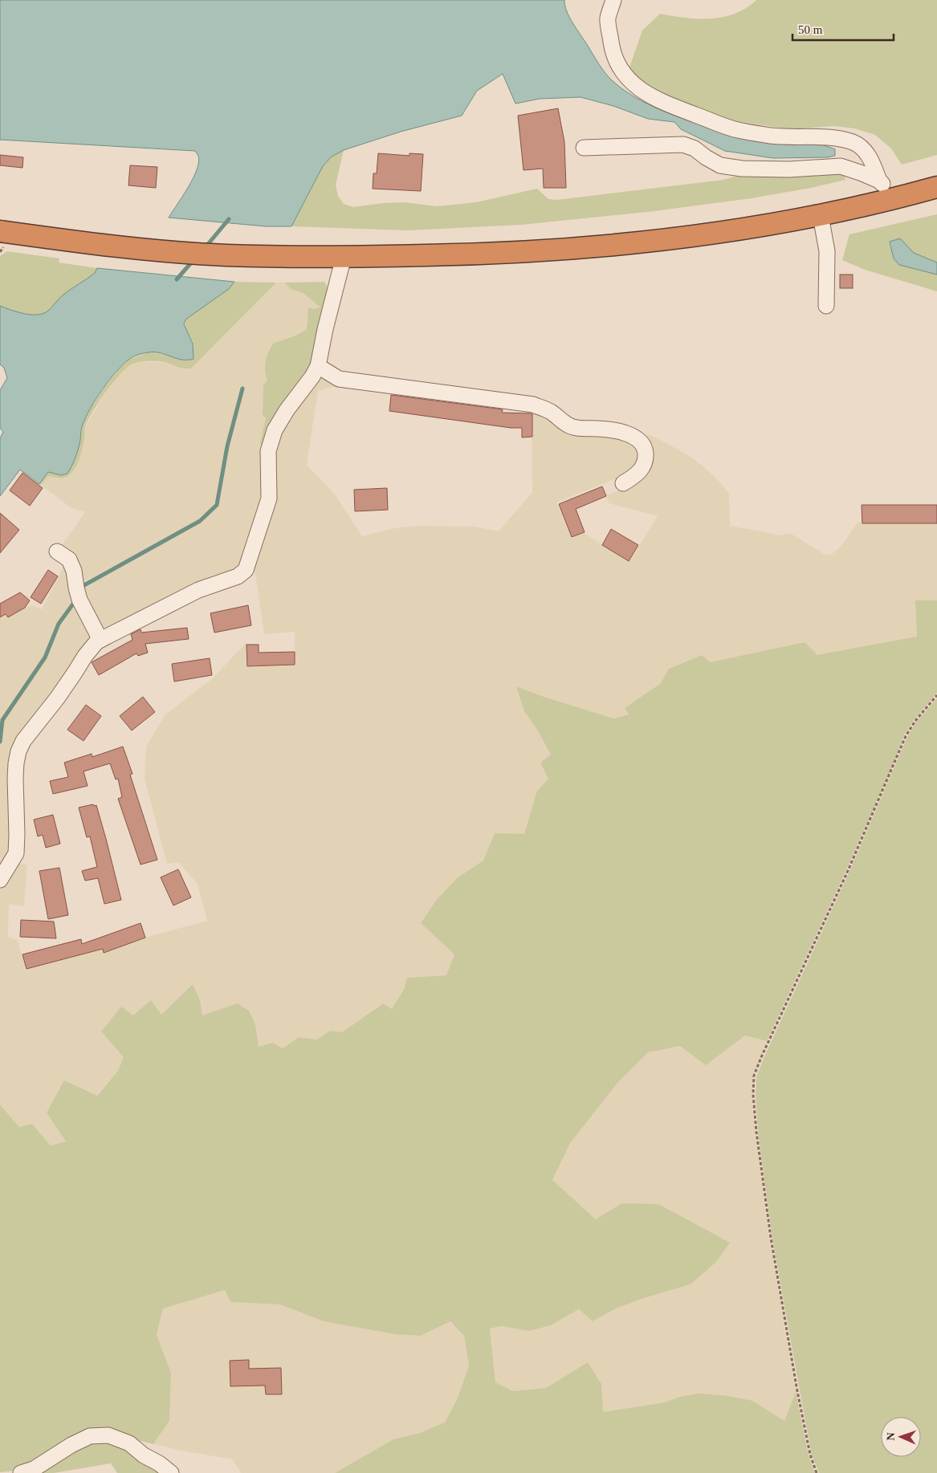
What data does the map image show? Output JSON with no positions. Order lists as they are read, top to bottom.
{
  "scale_bar": "50 m",
  "north": "left"
}
